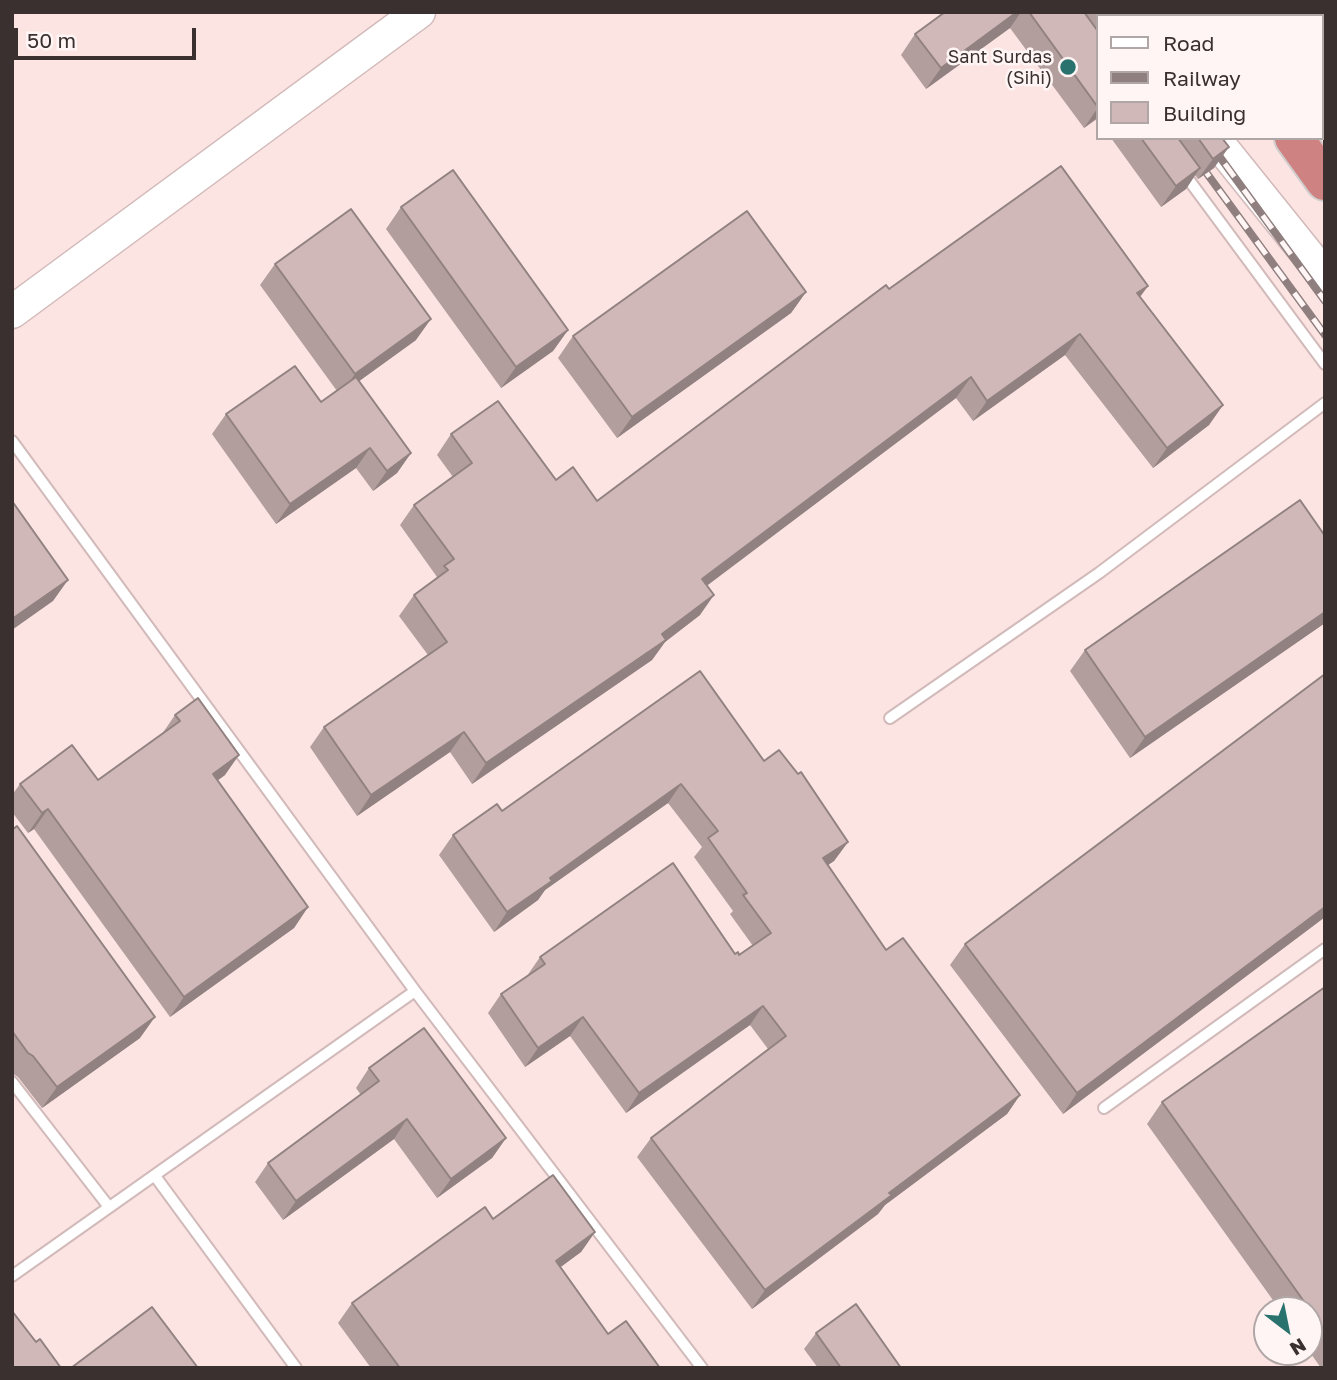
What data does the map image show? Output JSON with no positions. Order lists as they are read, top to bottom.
{
  "places": ["Sant Surdas (Sihi)"],
  "legend": ["Road", "Railway", "Building"],
  "scale_bar": "50 m",
  "north": "bottom right"
}
